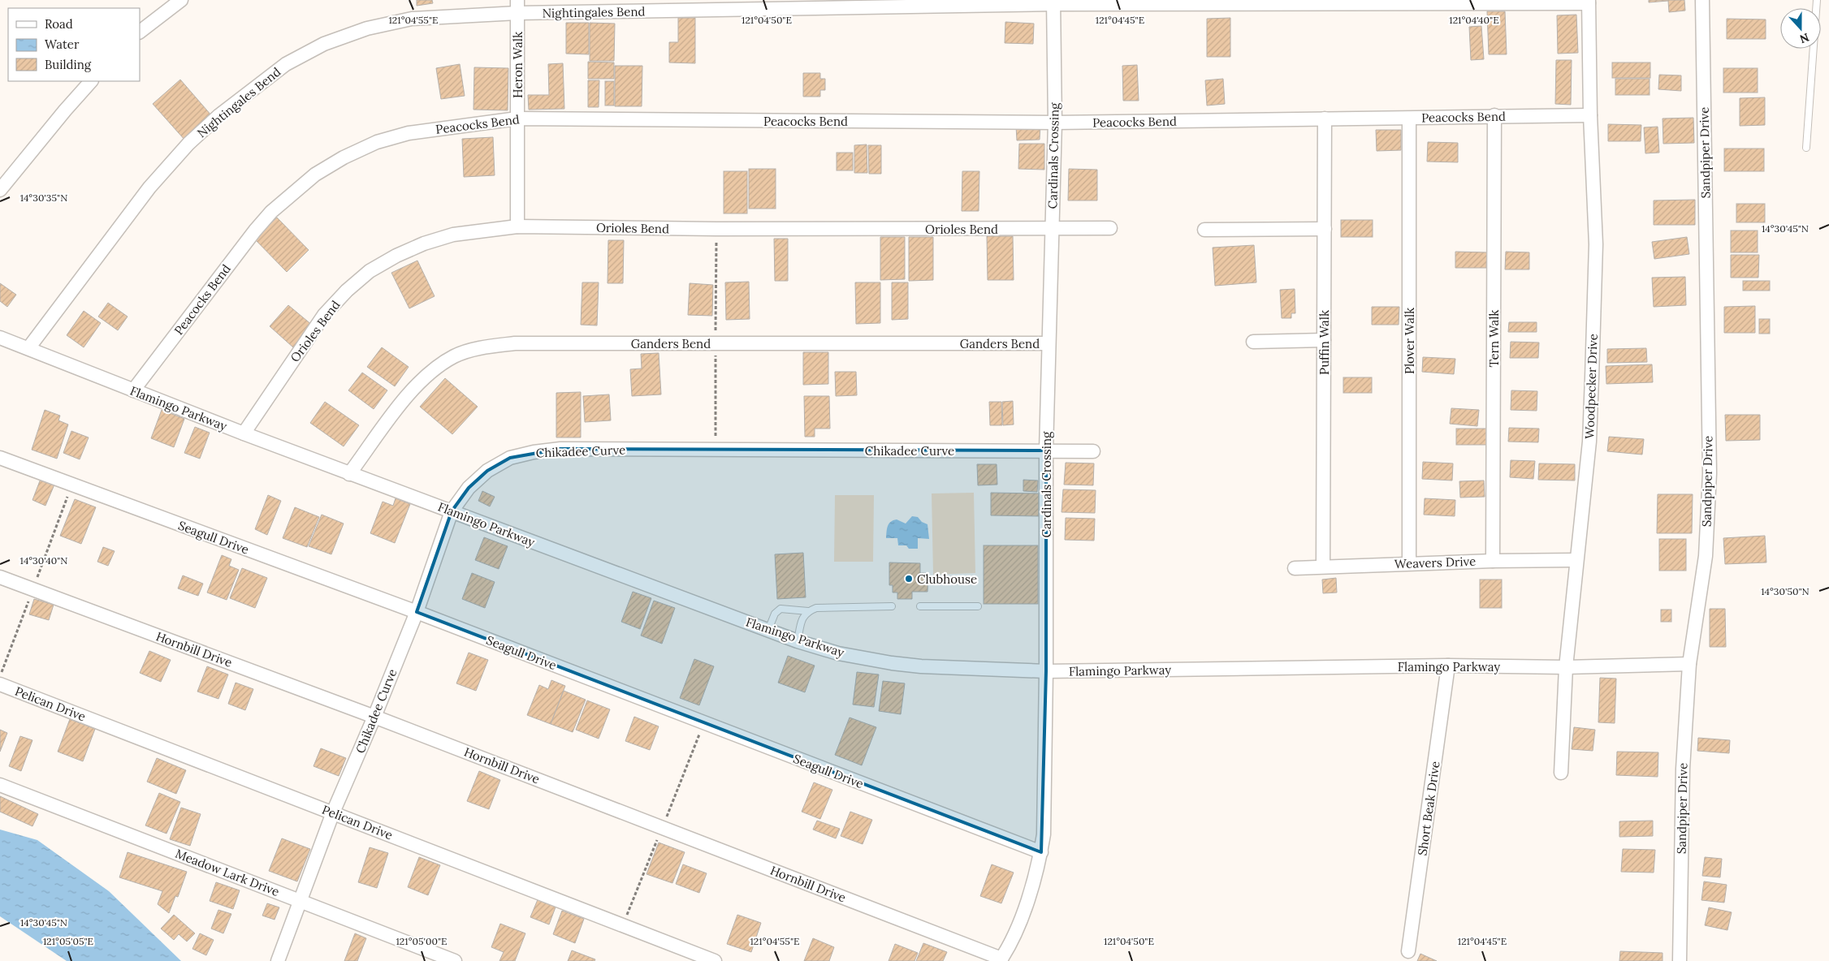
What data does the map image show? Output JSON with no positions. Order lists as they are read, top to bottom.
{
  "streets": {
    "street": [
      "Nightingales Bend",
      "Heron Walk",
      "Peacocks Bend",
      "Sandpiper Drive",
      "Cardinals Crossing",
      "Orioles Bend",
      "Tern Walk",
      "Plover Walk",
      "Puffin Walk",
      "Ganders Bend",
      "Woodpecker Drive",
      "Flamingo Parkway",
      "Chikadee Curve",
      "Seagull Drive",
      "Weavers Drive",
      "Hornbill Drive",
      "Pelican Drive",
      "Short Beak Drive",
      "Meadow Lark Drive"
    ]
  },
  "crossings": [
    ["Nightingales Bend", "Heron Walk"],
    ["Nightingales Bend", "Cardinals Crossing"],
    ["Nightingales Bend", "Woodpecker Drive"],
    ["Nightingales Bend", "Flamingo Parkway"],
    ["Heron Walk", "Peacocks Bend"],
    ["Heron Walk", "Orioles Bend"],
    ["Peacocks Bend", "Cardinals Crossing"],
    ["Peacocks Bend", "Tern Walk"],
    ["Peacocks Bend", "Plover Walk"],
    ["Peacocks Bend", "Puffin Walk"],
    ["Peacocks Bend", "Woodpecker Drive"],
    ["Peacocks Bend", "Flamingo Parkway"],
    ["Sandpiper Drive", "Flamingo Parkway"],
    ["Cardinals Crossing", "Orioles Bend"],
    ["Cardinals Crossing", "Ganders Bend"],
    ["Cardinals Crossing", "Flamingo Parkway"],
    ["Cardinals Crossing", "Chikadee Curve"],
    ["Cardinals Crossing", "Seagull Drive"],
    ["Cardinals Crossing", "Hornbill Drive"],
    ["Orioles Bend", "Flamingo Parkway"],
    ["Tern Walk", "Weavers Drive"],
    ["Plover Walk", "Weavers Drive"],
    ["Puffin Walk", "Weavers Drive"],
    ["Ganders Bend", "Flamingo Parkway"],
    ["Woodpecker Drive", "Flamingo Parkway"],
    ["Woodpecker Drive", "Weavers Drive"],
    ["Flamingo Parkway", "Chikadee Curve"],
    ["Flamingo Parkway", "Short Beak Drive"],
    ["Chikadee Curve", "Seagull Drive"],
    ["Chikadee Curve", "Hornbill Drive"],
    ["Chikadee Curve", "Pelican Drive"],
    ["Chikadee Curve", "Meadow Lark Drive"]
  ],
  "places": ["Clubhouse"],
  "legend": ["Road", "Water", "Building"],
  "north": "bottom",
  "coordinates": [
    "121°04'55\"E",
    "121°04'50\"E",
    "121°04'45\"E",
    "121°04'40\"E",
    "14°30'35\"N",
    "14°30'45\"N",
    "14°30'40\"N",
    "14°30'50\"N",
    "121°05'05\"E",
    "121°05'00\"E"
  ]
}
